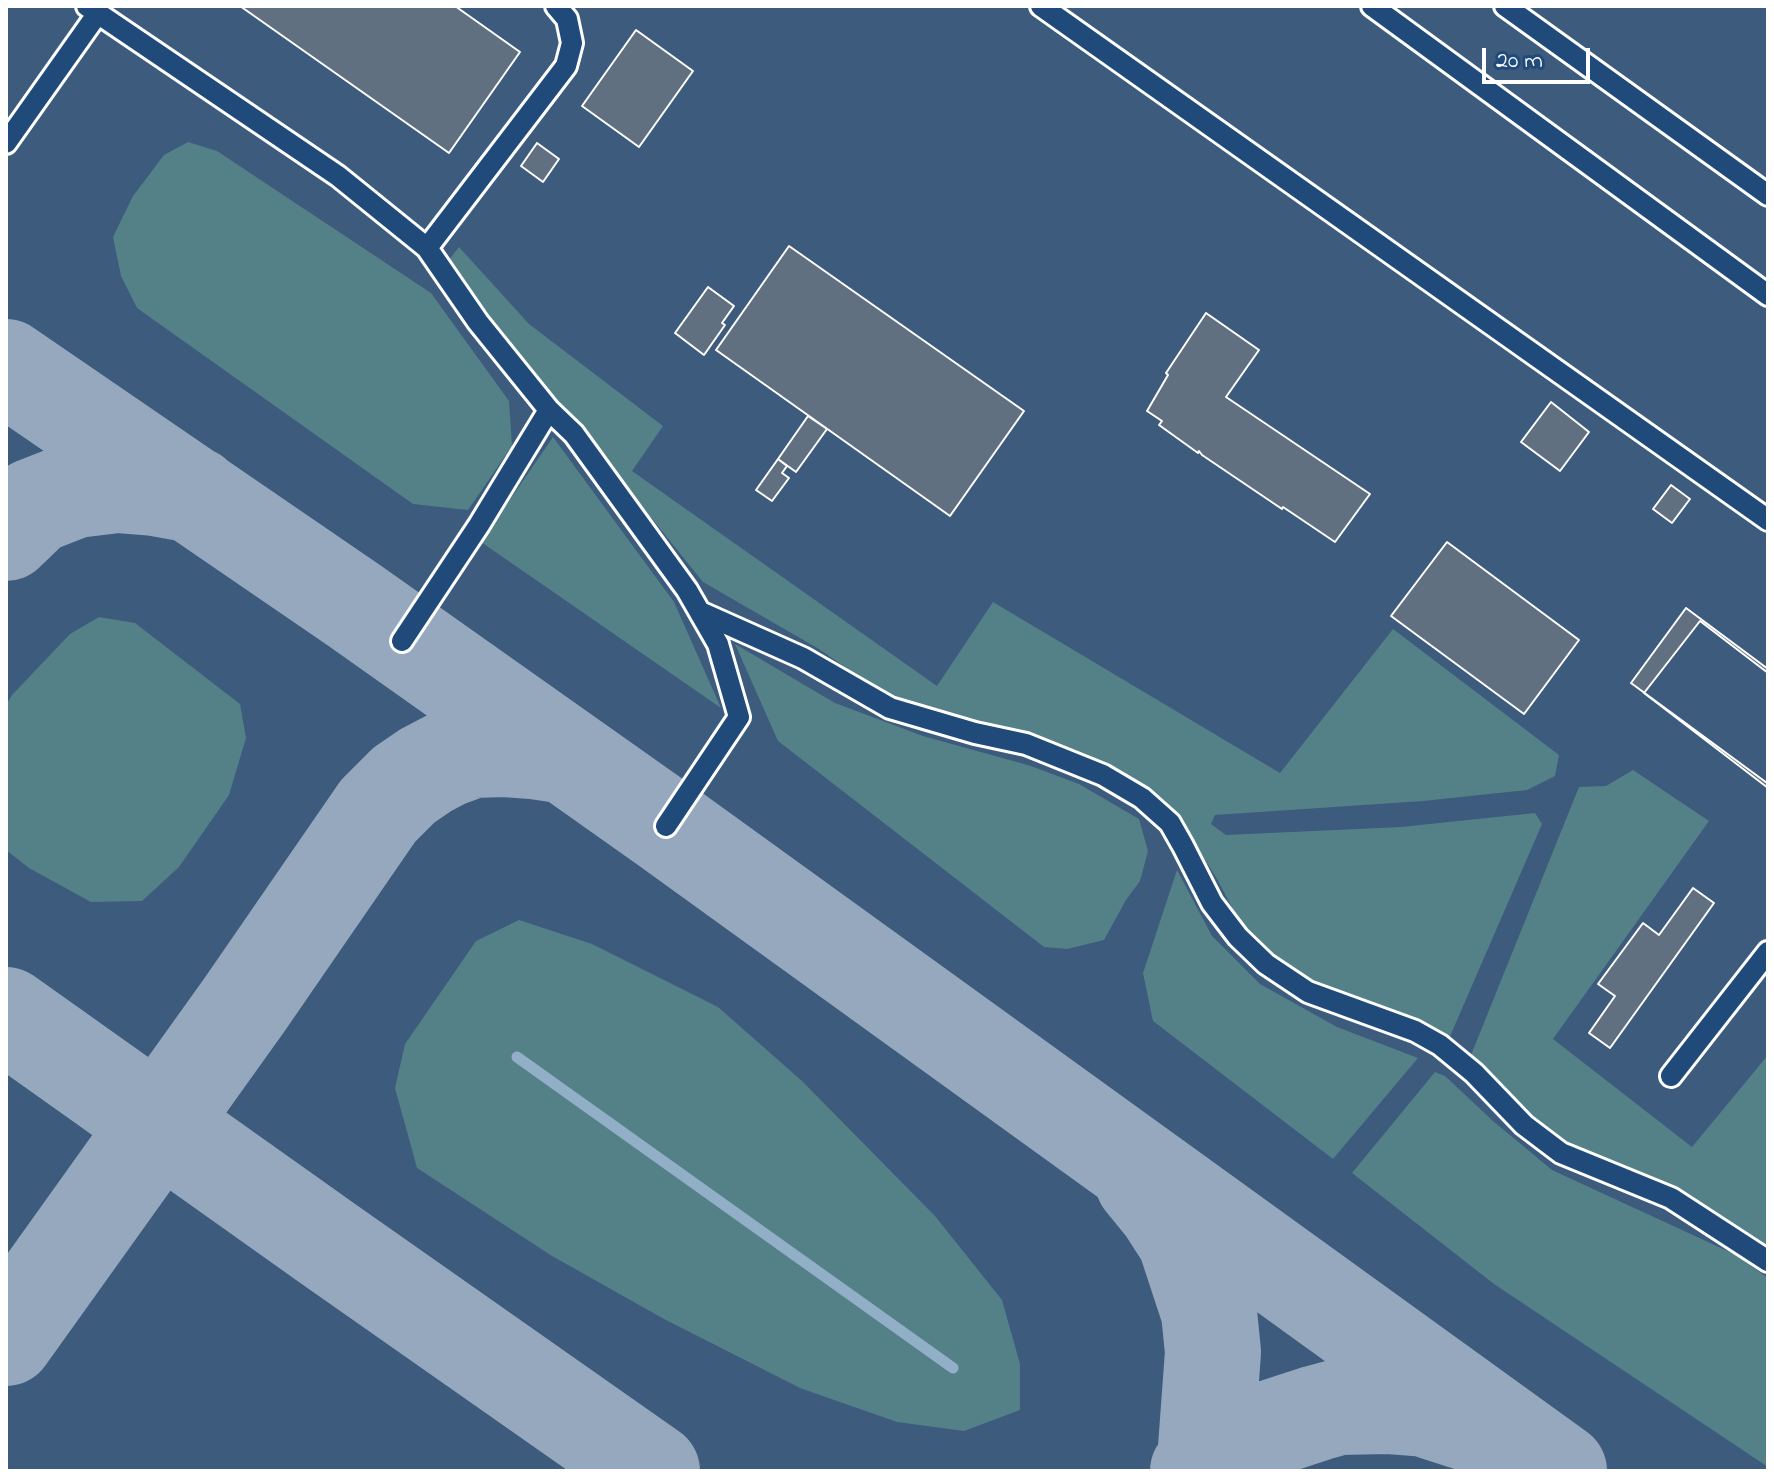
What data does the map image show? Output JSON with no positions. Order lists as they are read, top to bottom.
{
  "scale_bar": "20 m"
}
